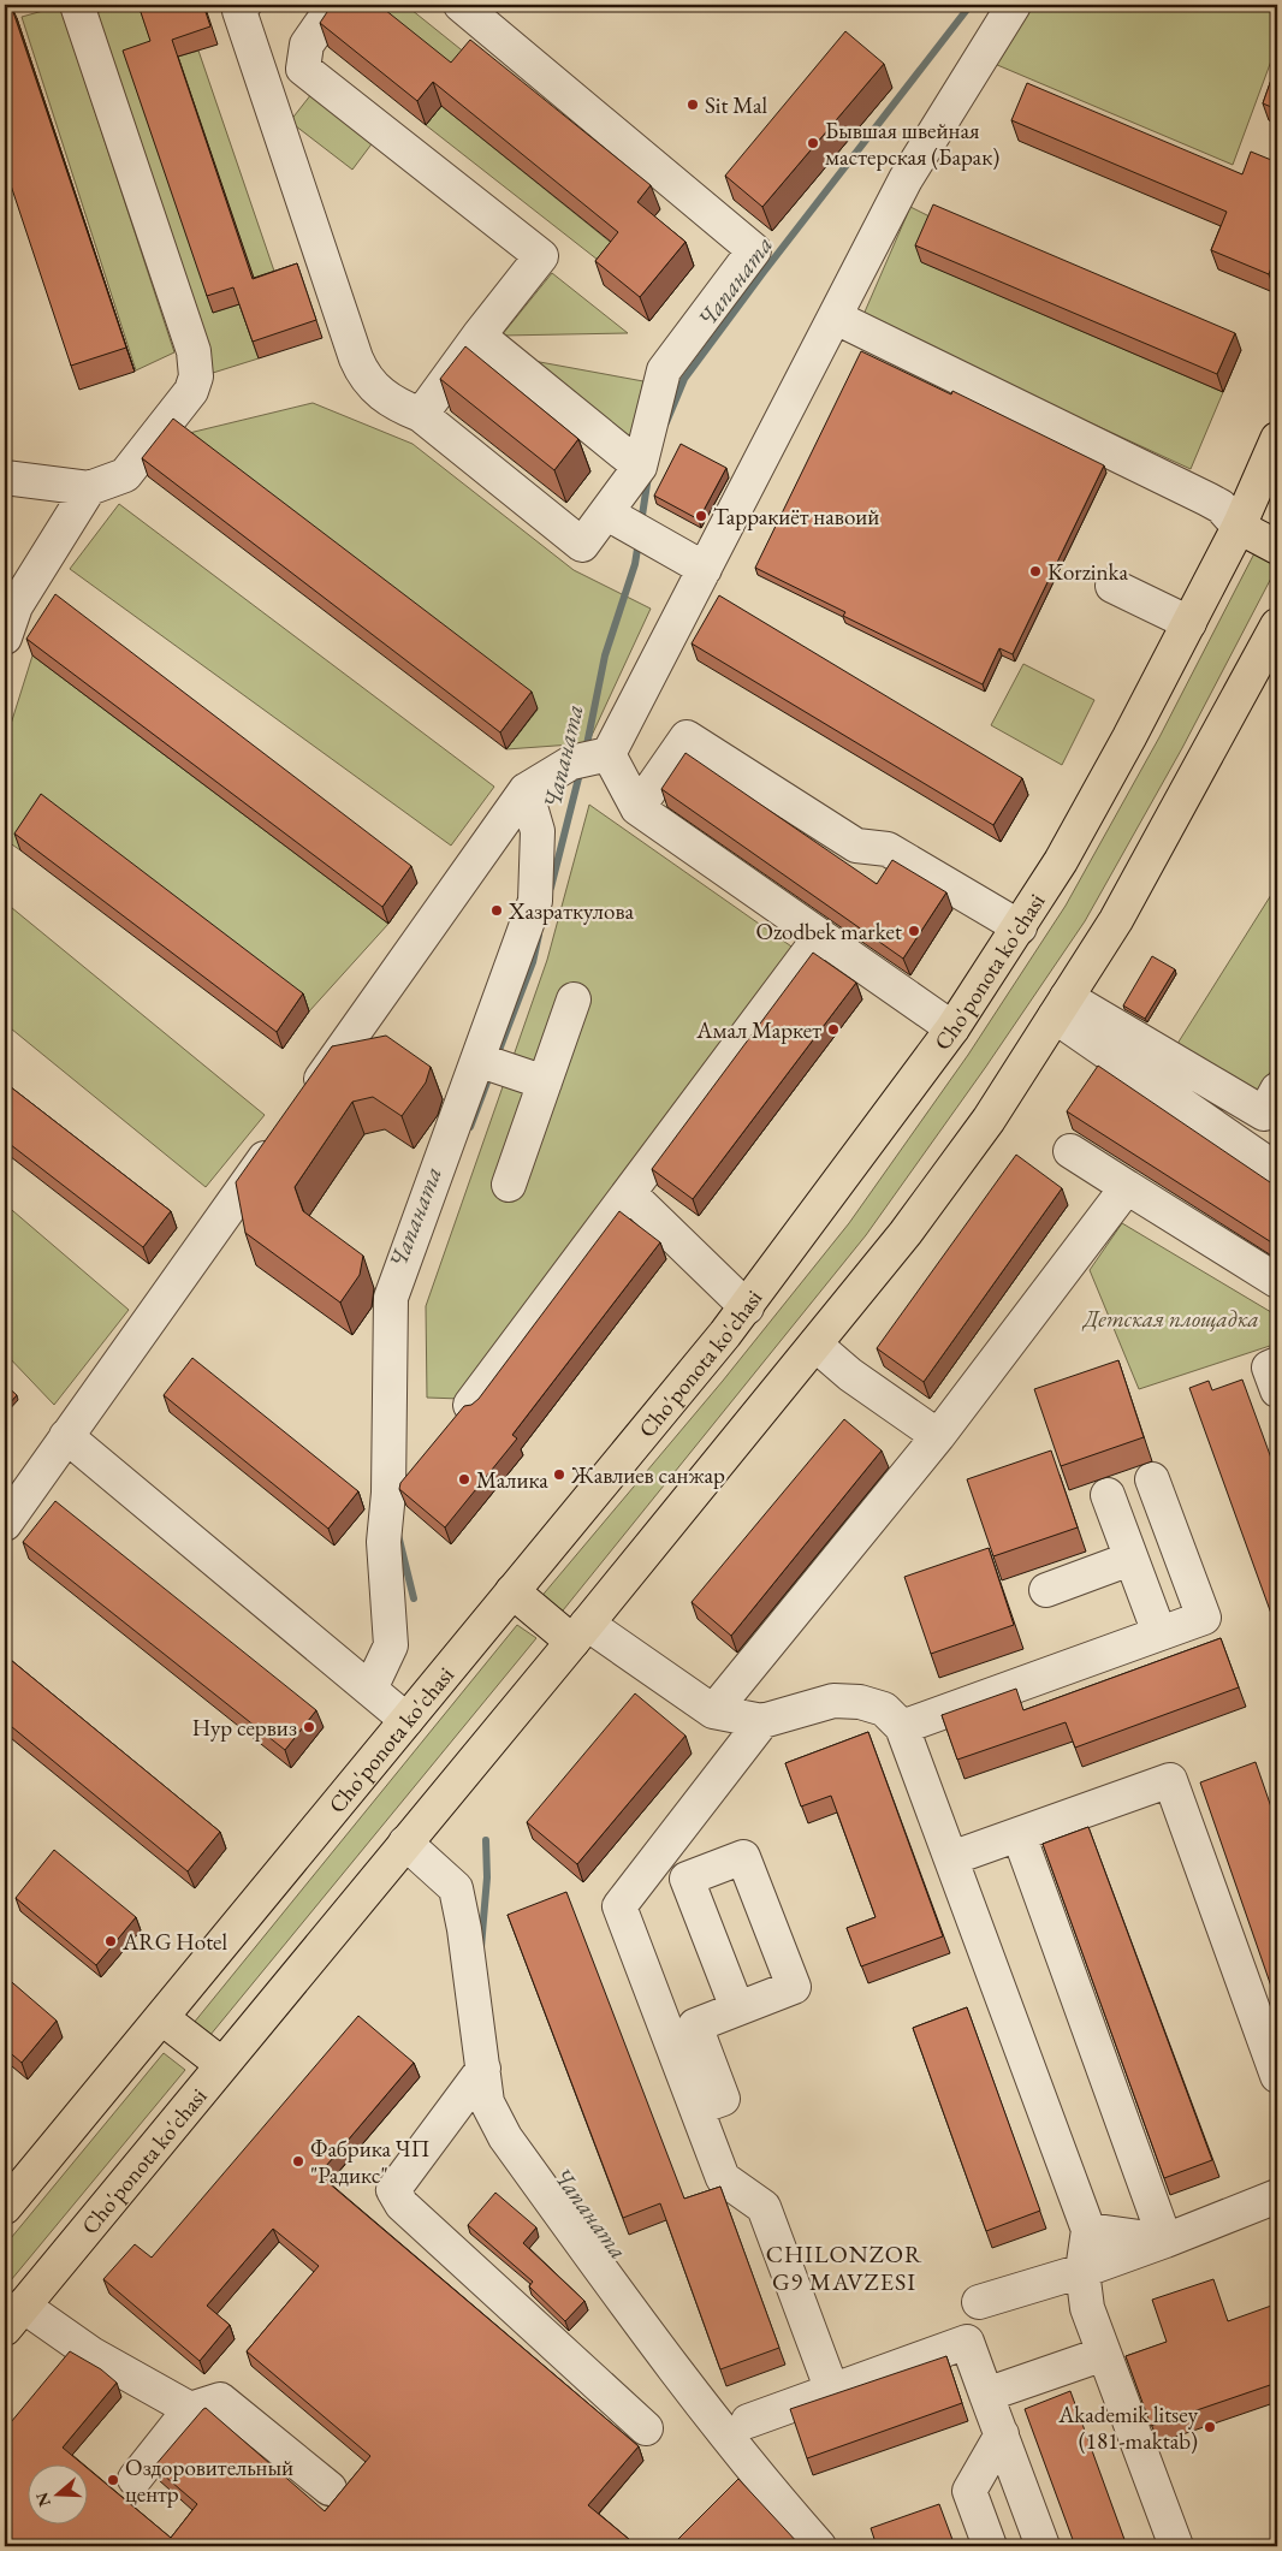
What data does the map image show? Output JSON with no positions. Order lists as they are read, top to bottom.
{
  "streets": {
    "main road": ["Cho'ponota ko'chasi"]
  },
  "districts": ["CHILONZOR G9 MAVZESI"],
  "water": ["Чапаната"],
  "parks": ["Детская площадка"],
  "places": [
    "Sit Mal",
    "Бывшая швейная мастерская (Барак)",
    "Тарракиёт навоий",
    "Korzinka",
    "Хазраткулова",
    "Ozodbek market",
    "Амал Маркет",
    "Жавлиев санжар",
    "Малика",
    "Нур сервиз",
    "ARG Hotel",
    "Фабрика ЧП \"Радикс\"",
    "Akademik litsey (181-maktab)",
    "Оздоровительный центр"
  ],
  "north": "left"
}
